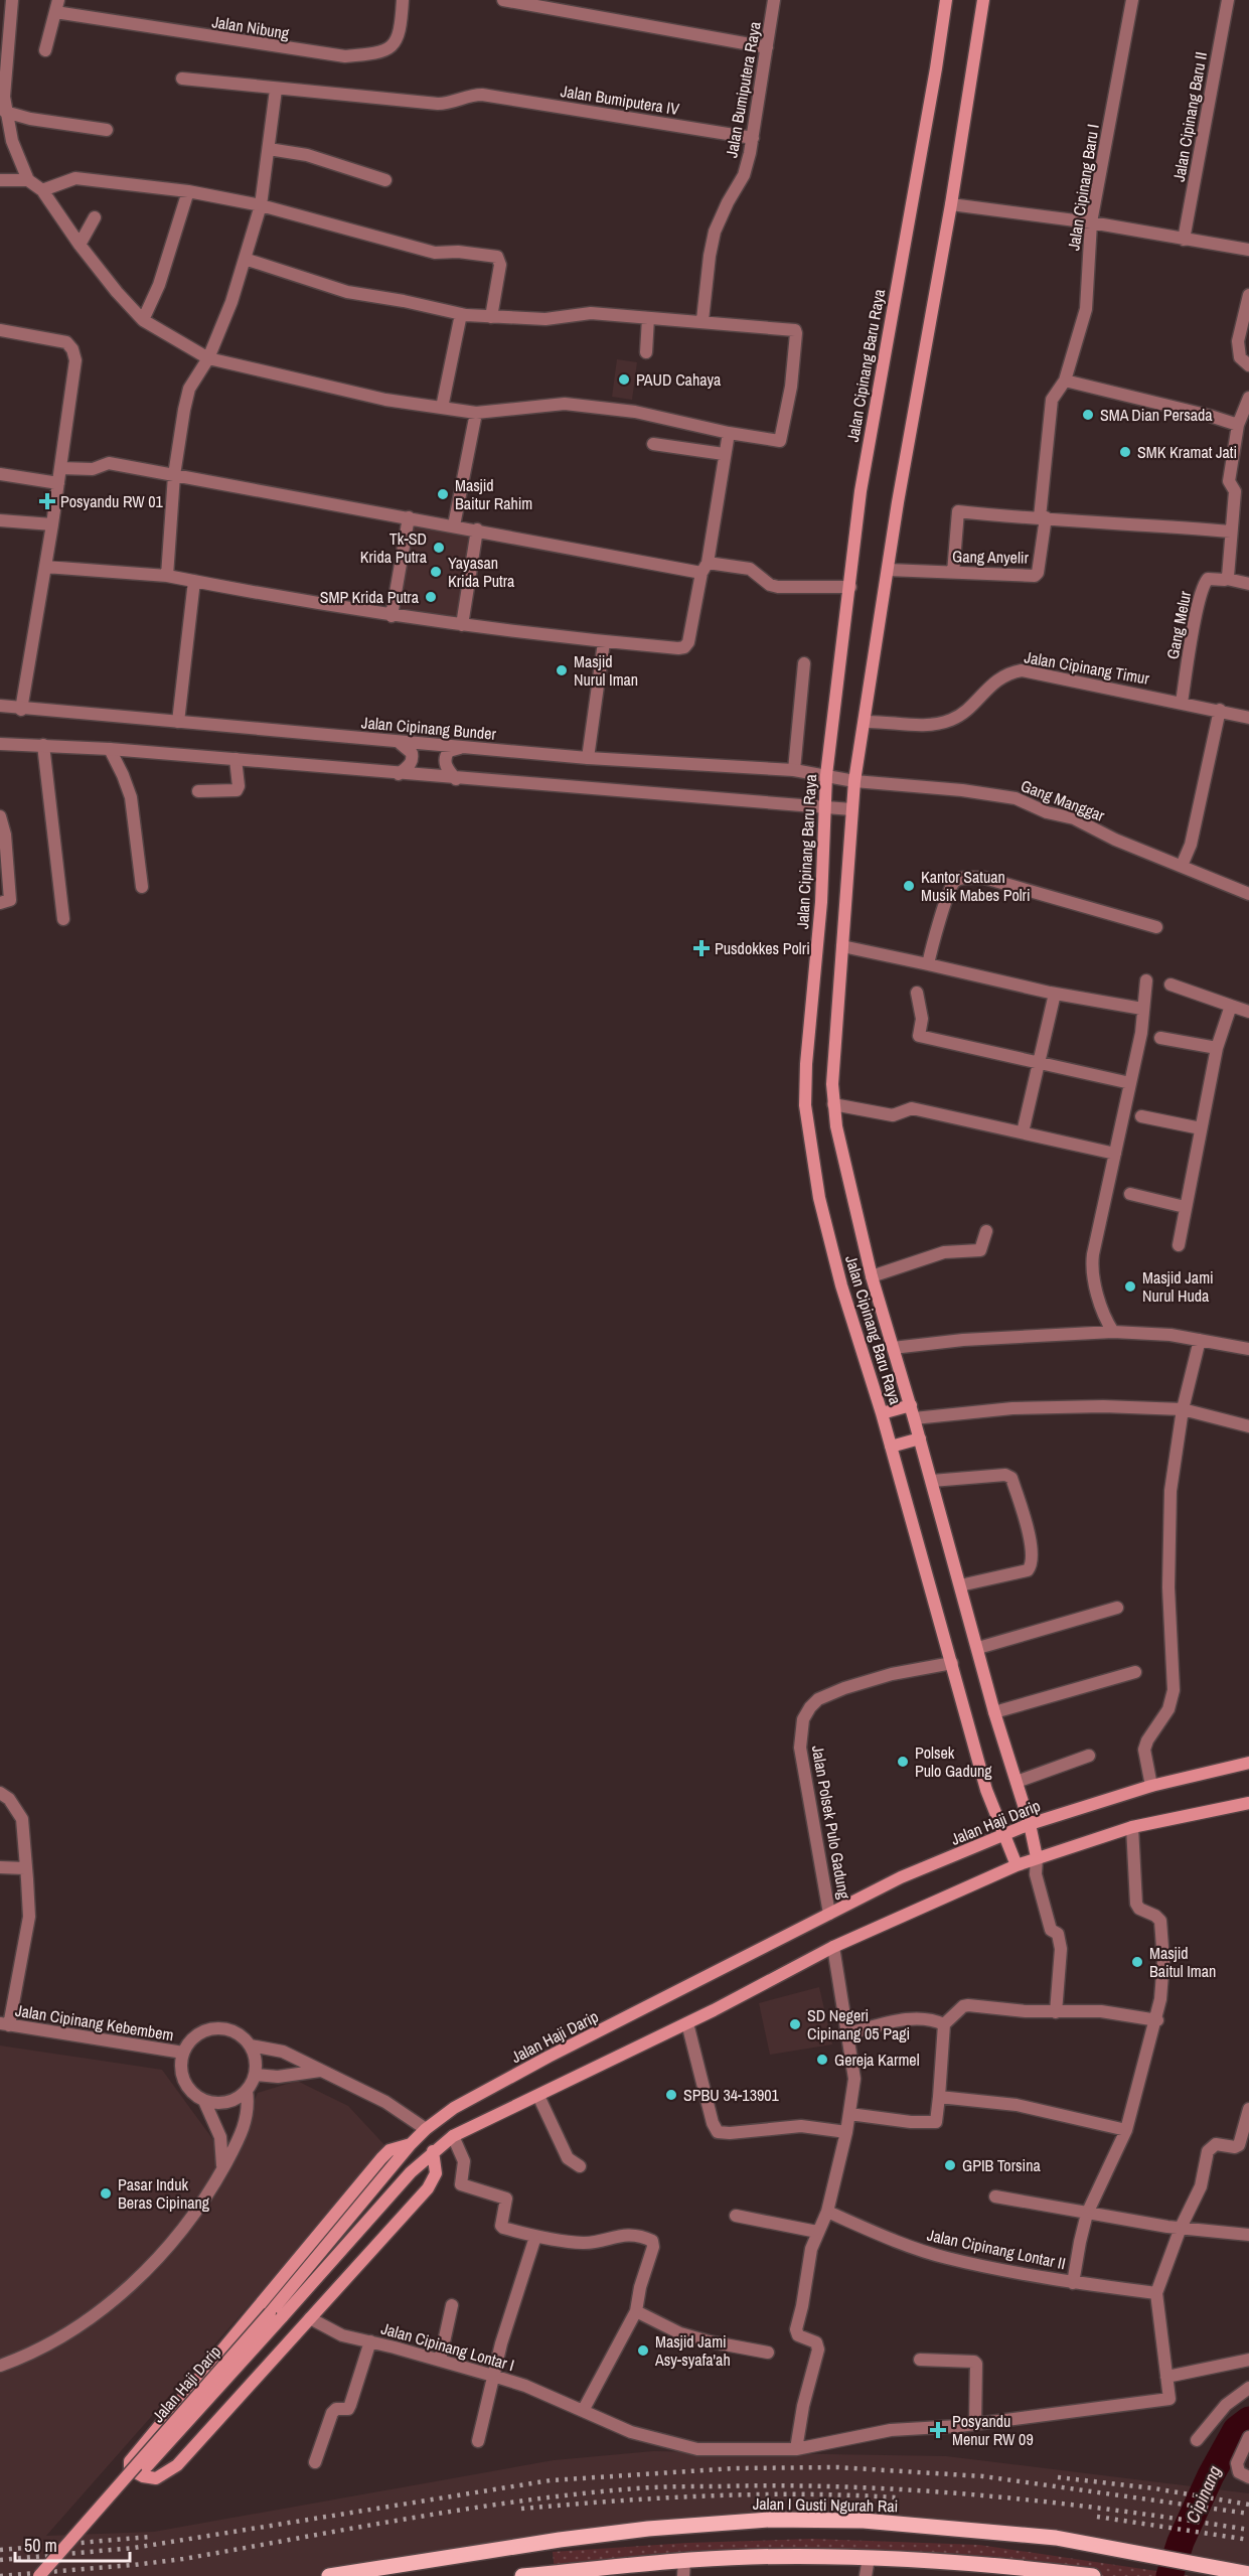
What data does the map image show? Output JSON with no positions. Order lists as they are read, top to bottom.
{
  "streets": {
    "main road": ["Jalan Cipinang Baru Raya", "Jalan Haji Darip", "Jalan I Gusti Ngurah Rai"],
    "street": [
      "Jalan Nibung",
      "Jalan Bumiputera Raya",
      "Jalan Bumiputera IV",
      "Jalan Cipinang Baru II",
      "Jalan Cipinang Baru I",
      "Gang Anyelir",
      "Gang Melur",
      "Jalan Cipinang Timur",
      "Jalan Cipinang Bunder",
      "Gang Manggar",
      "Jalan Polsek Pulo Gadung",
      "Jalan Cipinang Kebembem",
      "Jalan Cipinang Lontar II",
      "Jalan Cipinang Lontar I"
    ]
  },
  "crossings": [
    ["Jalan Bumiputera Raya", "Jalan Bumiputera IV"],
    ["Jalan Cipinang Baru I", "Gang Anyelir"],
    ["Jalan Cipinang Baru Raya", "Gang Anyelir"],
    ["Jalan Cipinang Baru Raya", "Jalan Cipinang Timur"],
    ["Jalan Cipinang Baru Raya", "Jalan Cipinang Bunder"],
    ["Jalan Cipinang Baru Raya", "Gang Manggar"],
    ["Jalan Cipinang Baru Raya", "Jalan Polsek Pulo Gadung"],
    ["Jalan Cipinang Baru Raya", "Jalan Haji Darip"],
    ["Gang Melur", "Jalan Cipinang Timur"],
    ["Jalan Cipinang Bunder", "Gang Manggar"],
    ["Jalan Polsek Pulo Gadung", "Jalan Haji Darip"],
    ["Jalan Haji Darip", "Jalan Cipinang Lontar II"]
  ],
  "water": ["Cipinang"],
  "places": {
    "other": [
      "PAUD Cahaya",
      "SMA Dian Persada",
      "SMK Kramat Jati",
      "Masjid Baitur Rahim",
      "Tk-SD Krida Putra",
      "Yayasan Krida Putra",
      "SMP Krida Putra",
      "Masjid Nurul Iman",
      "Kantor Satuan Musik Mabes Polri",
      "Masjid Jami Nurul Huda",
      "Polsek Pulo Gadung",
      "Masjid Baitul Iman",
      "SD Negeri Cipinang 05 Pagi",
      "Gereja Karmel",
      "SPBU 34-13901",
      "GPIB Torsina",
      "Pasar Induk Beras Cipinang",
      "Masjid Jami Asy-syafa'ah"
    ],
    "health": ["Posyandu RW 01", "Pusdokkes Polri", "Posyandu Menur RW 09"]
  },
  "scale_bar": "50 m"
}
